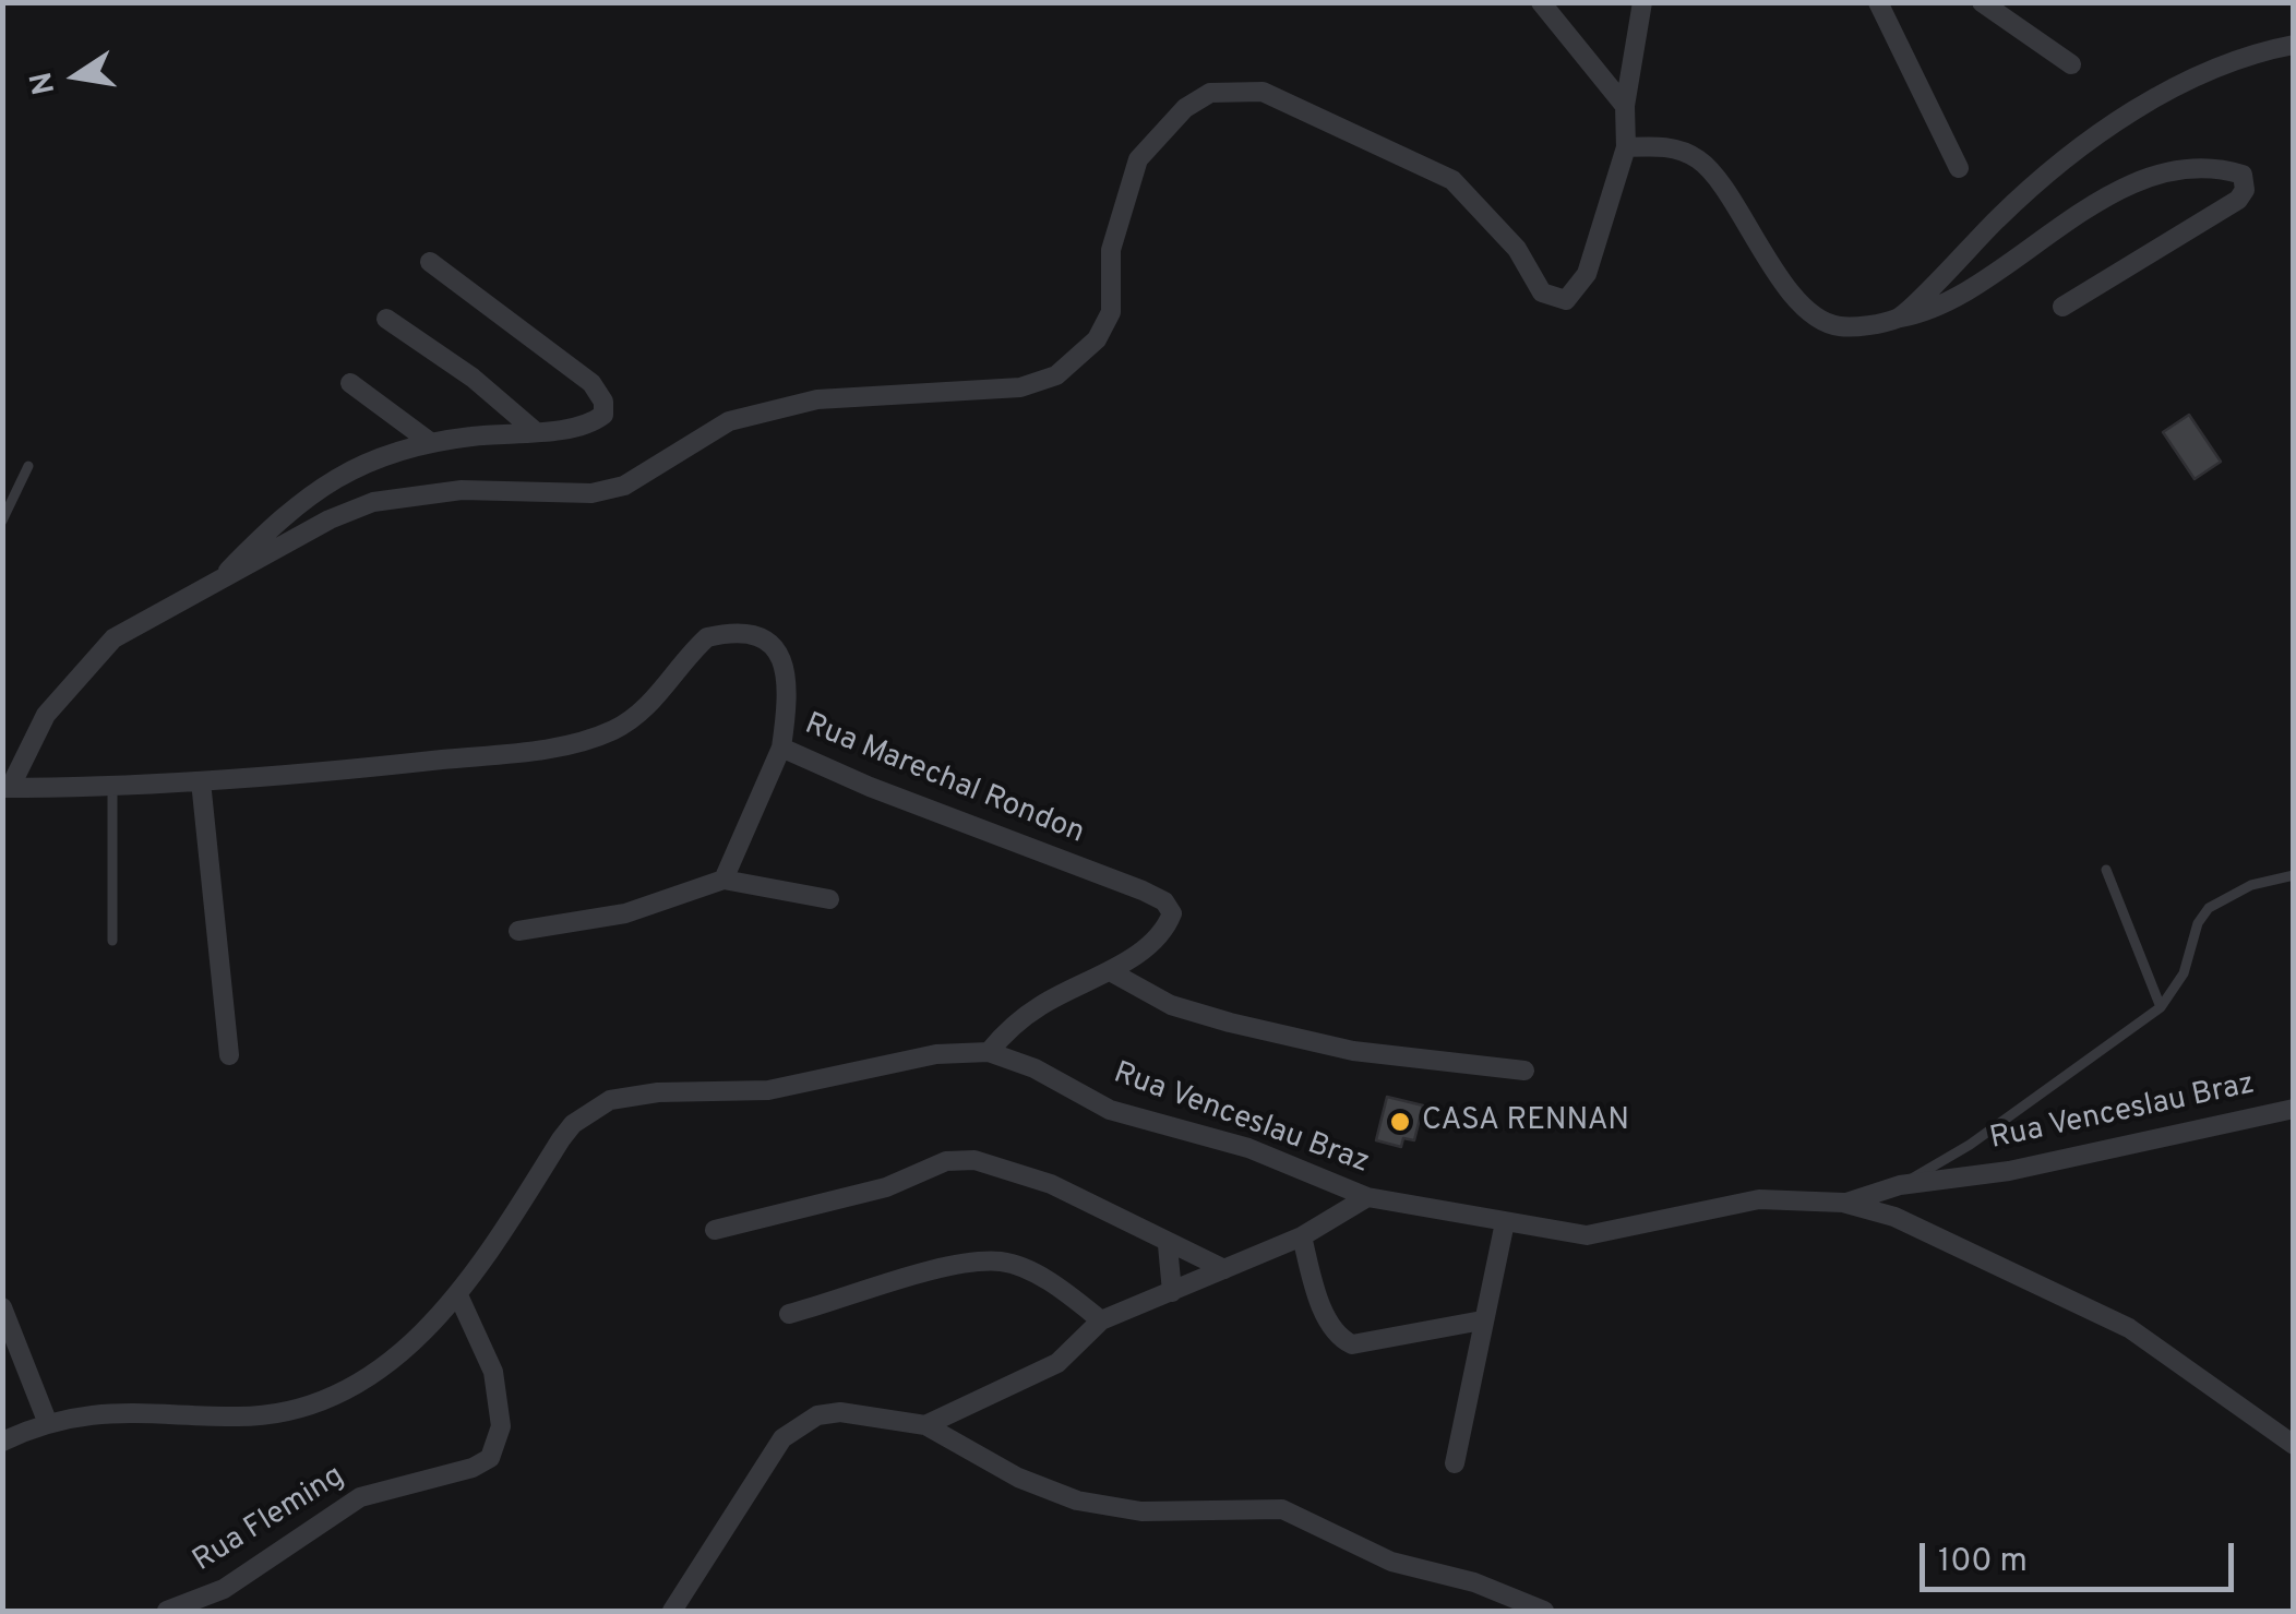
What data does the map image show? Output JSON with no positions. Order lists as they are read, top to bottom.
{
  "streets": {
    "street": ["Rua Marechal Rondon", "Rua Venceslau Braz", "Rua Fleming"]
  },
  "crossings": [
    ["Rua Marechal Rondon", "Rua Venceslau Braz"],
    ["Rua Venceslau Braz", "Rua Fleming"]
  ],
  "places": ["CASA RENNAN"],
  "scale_bar": "100 m",
  "north": "left"
}
